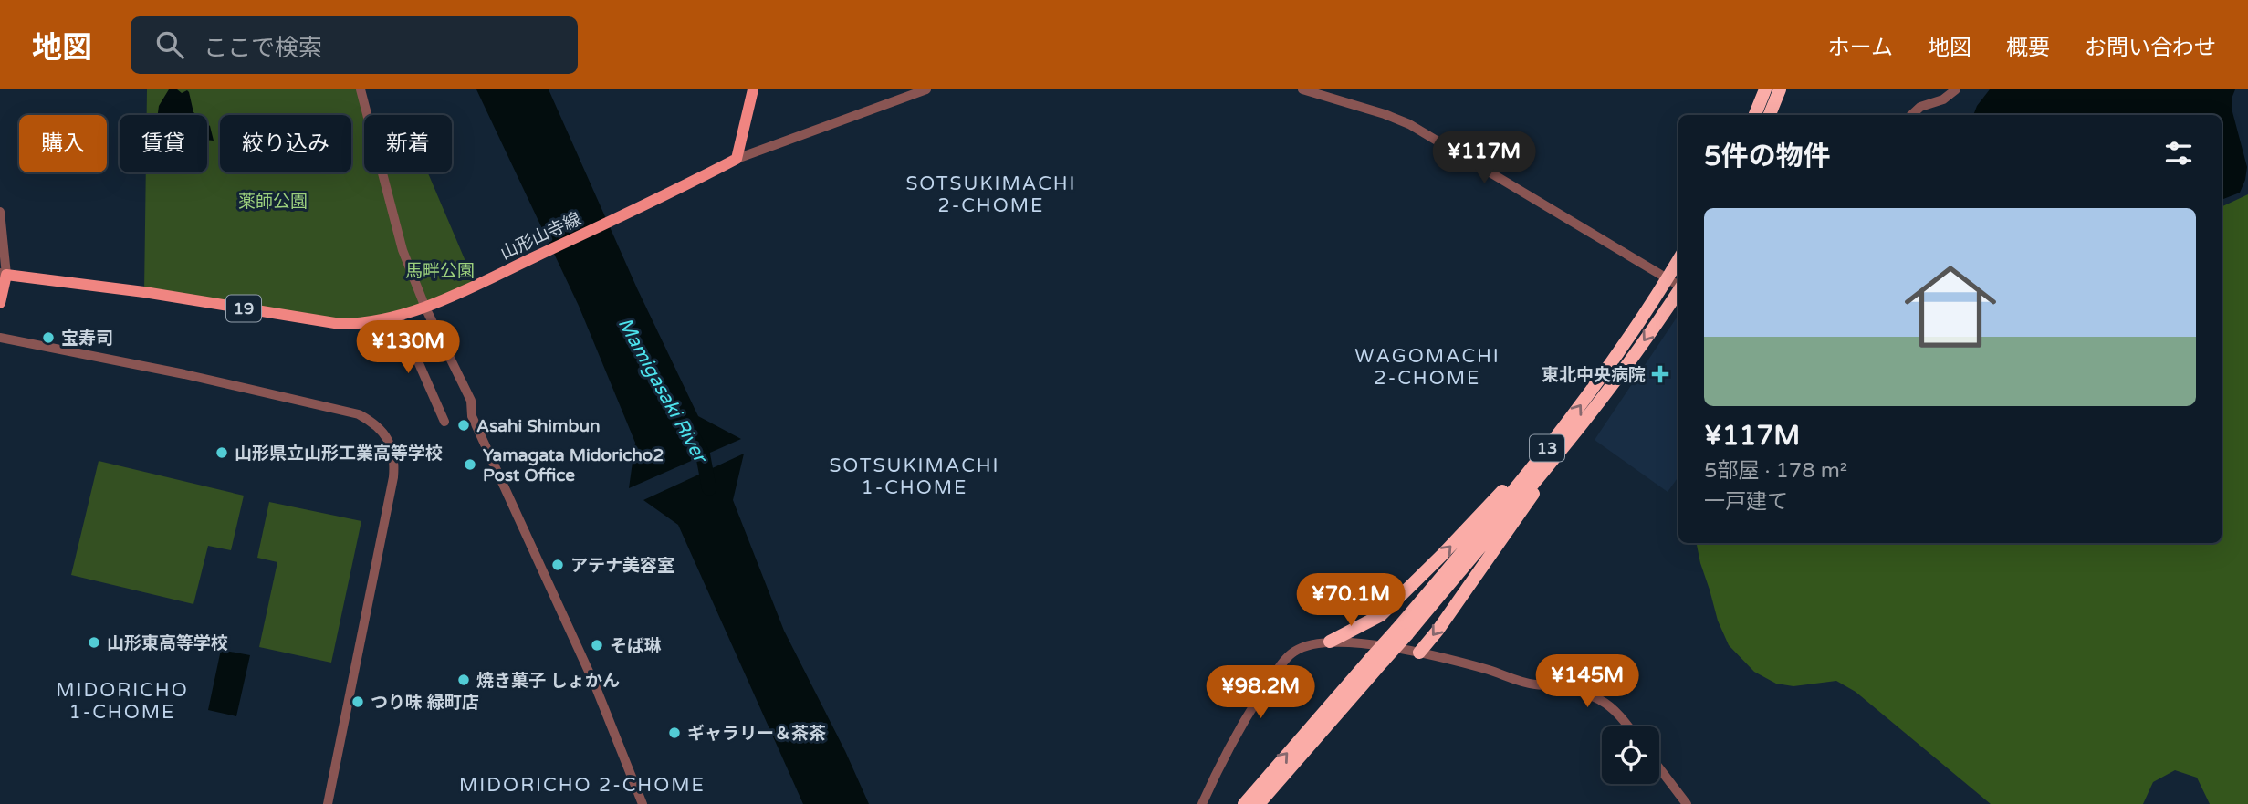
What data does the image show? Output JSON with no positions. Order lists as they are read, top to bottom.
{
  "streets": {
    "highway": ["13"],
    "main road": ["山形山寺線", "19"]
  },
  "districts": [
    "SOTSUKIMACHI 2-CHOME",
    "WAGOMACHI 2-CHOME",
    "SOTSUKIMACHI 1-CHOME",
    "MIDORICHO 1-CHOME",
    "MIDORICHO 2-CHOME"
  ],
  "water": ["Mamigasaki River"],
  "parks": ["薬師公園", "馬畔公園"],
  "places": {
    "other": [
      "宝寿司",
      "Asahi Shimbun",
      "山形県立山形工業高等学校",
      "Yamagata Midoricho2 Post Office",
      "アテナ美容室",
      "山形東高等学校",
      "そば琳",
      "焼き菓子 しょかん",
      "つり味 緑町店",
      "ギャラリー＆茶茶"
    ],
    "health": ["東北中央病院"]
  },
  "page": {
    "header": "地図",
    "search": "ここで検索",
    "nav": [
      "ホーム",
      "地図",
      "概要",
      "お問い合わせ"
    ],
    "chip": [
      "購入",
      "賃貸",
      "絞り込み",
      "新着"
    ],
    "heading": "5件の物件",
    "price": [
      "¥117M",
      "¥130M",
      "¥70.1M",
      "¥145M",
      "¥98.2M"
    ],
    "list": [
      {
        "name": "¥117M",
        "note": "5部屋 · 178 m² · 一戸建て"
      }
    ]
  }
}
